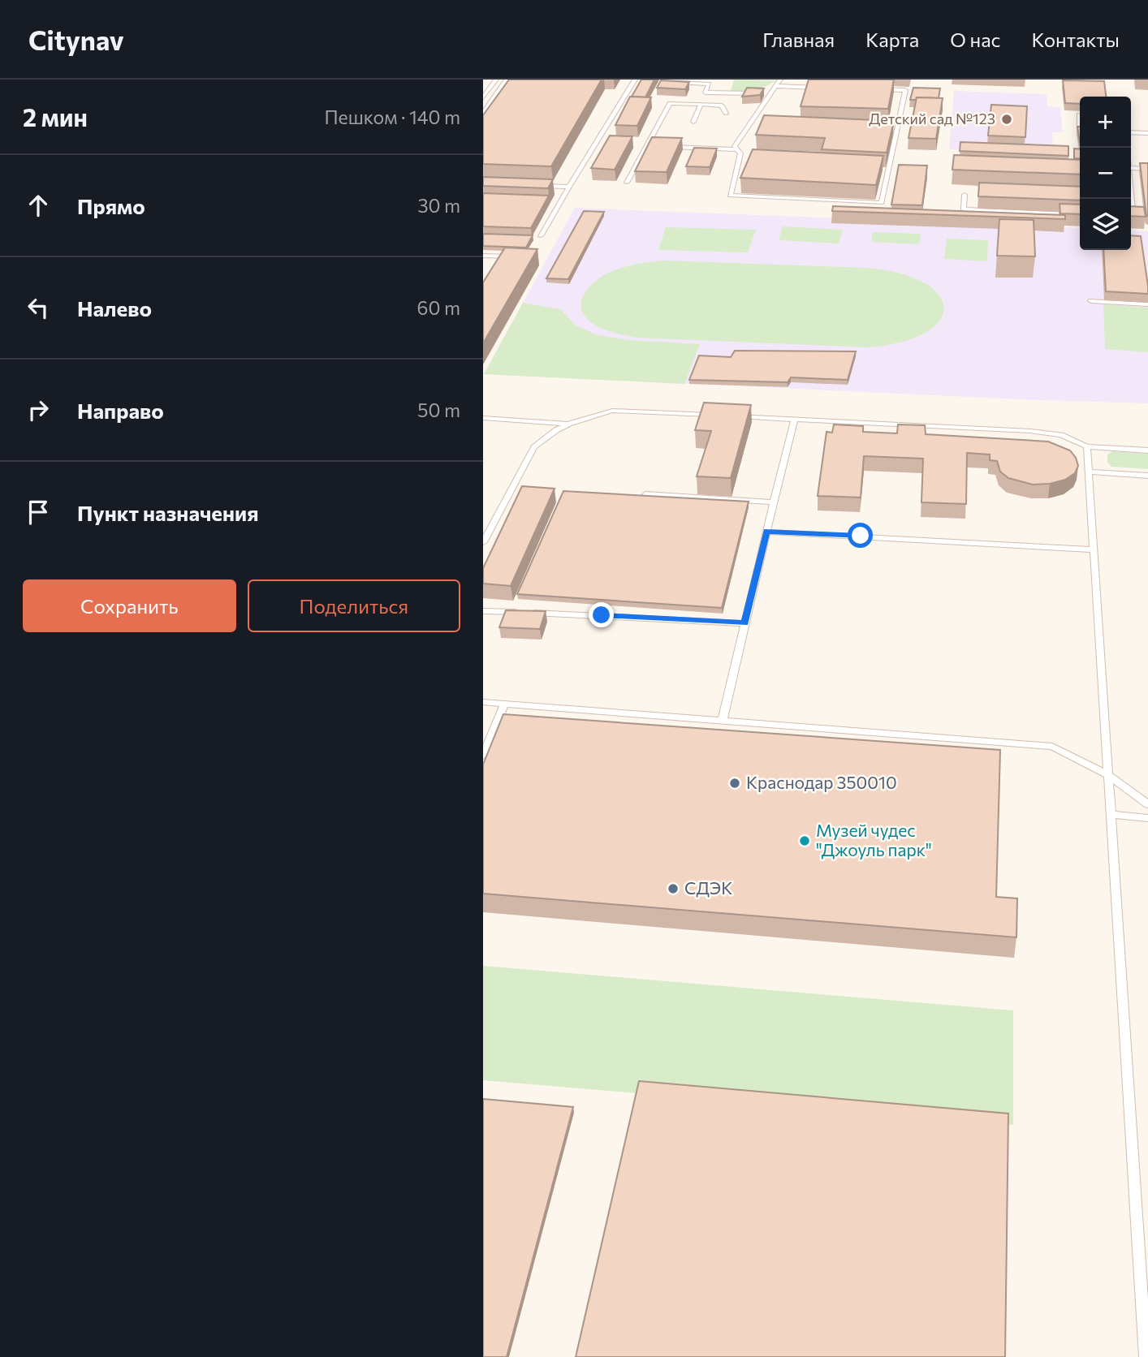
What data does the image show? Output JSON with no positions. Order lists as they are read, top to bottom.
{
  "places": [
    "Детский сад №123",
    "Краснодар 350010",
    "Музей чудес \"Джоуль парк\"",
    "СДЭК"
  ],
  "page": {
    "header": "Citynav",
    "nav": [
      "Главная",
      "Карта",
      "О нас",
      "Контакты"
    ],
    "heading": ["2 мин", "Пешком · 140 m"],
    "map_buttons": ["+", "−"],
    "list": [
      ["Прямо", "30 m"],
      ["Налево", "60 m"],
      ["Направо", "50 m"],
      "Пункт назначения"
    ],
    "buttons": ["Сохранить", "Поделиться"]
  }
}
